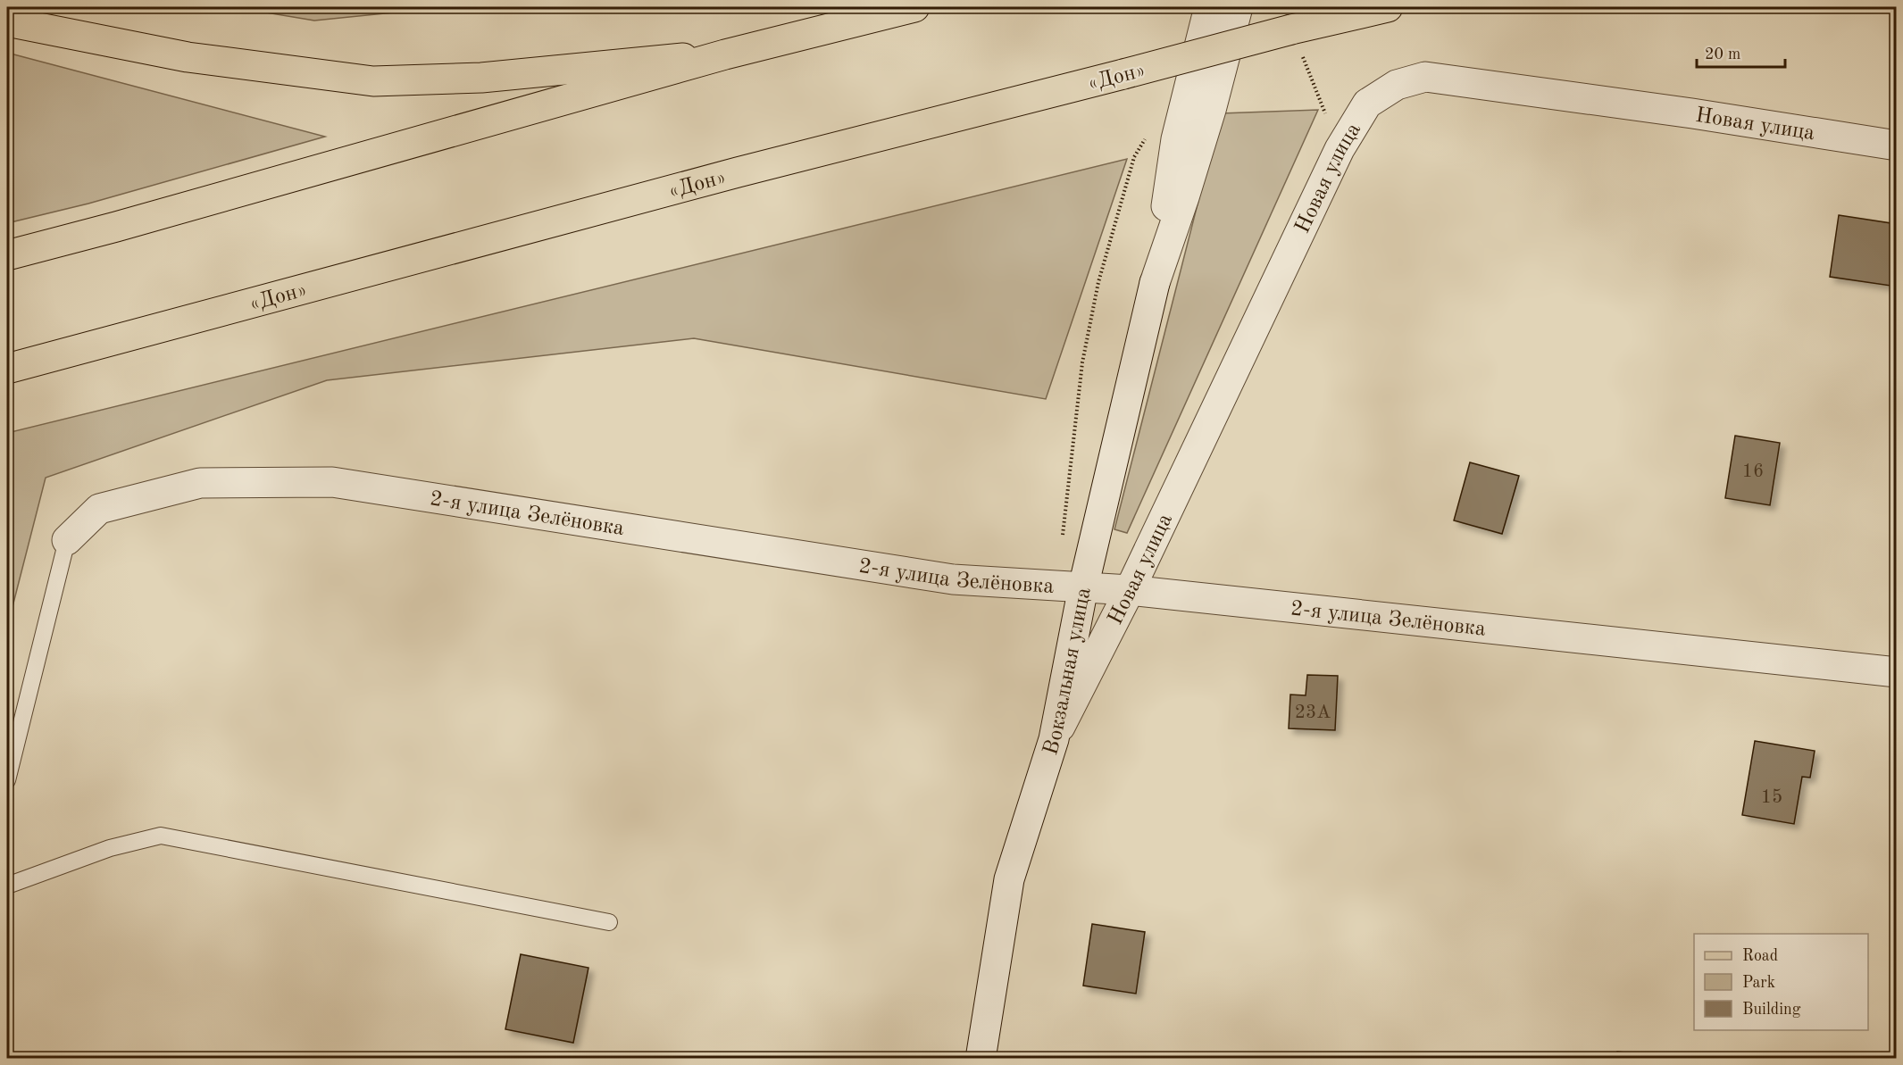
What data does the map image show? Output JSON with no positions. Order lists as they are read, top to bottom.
{
  "streets": {
    "main road": ["«Дон»"],
    "street": ["Новая улица", "2-я улица Зелёновка", "Вокзальная улица"]
  },
  "crossings": [
    ["Новая улица", "2-я улица Зелёновка"],
    ["Новая улица", "Вокзальная улица"],
    ["2-я улица Зелёновка", "Вокзальная улица"]
  ],
  "house_numbers": ["16", "23А", "15"],
  "legend": ["Road", "Park", "Building"],
  "scale_bar": "20 m"
}
